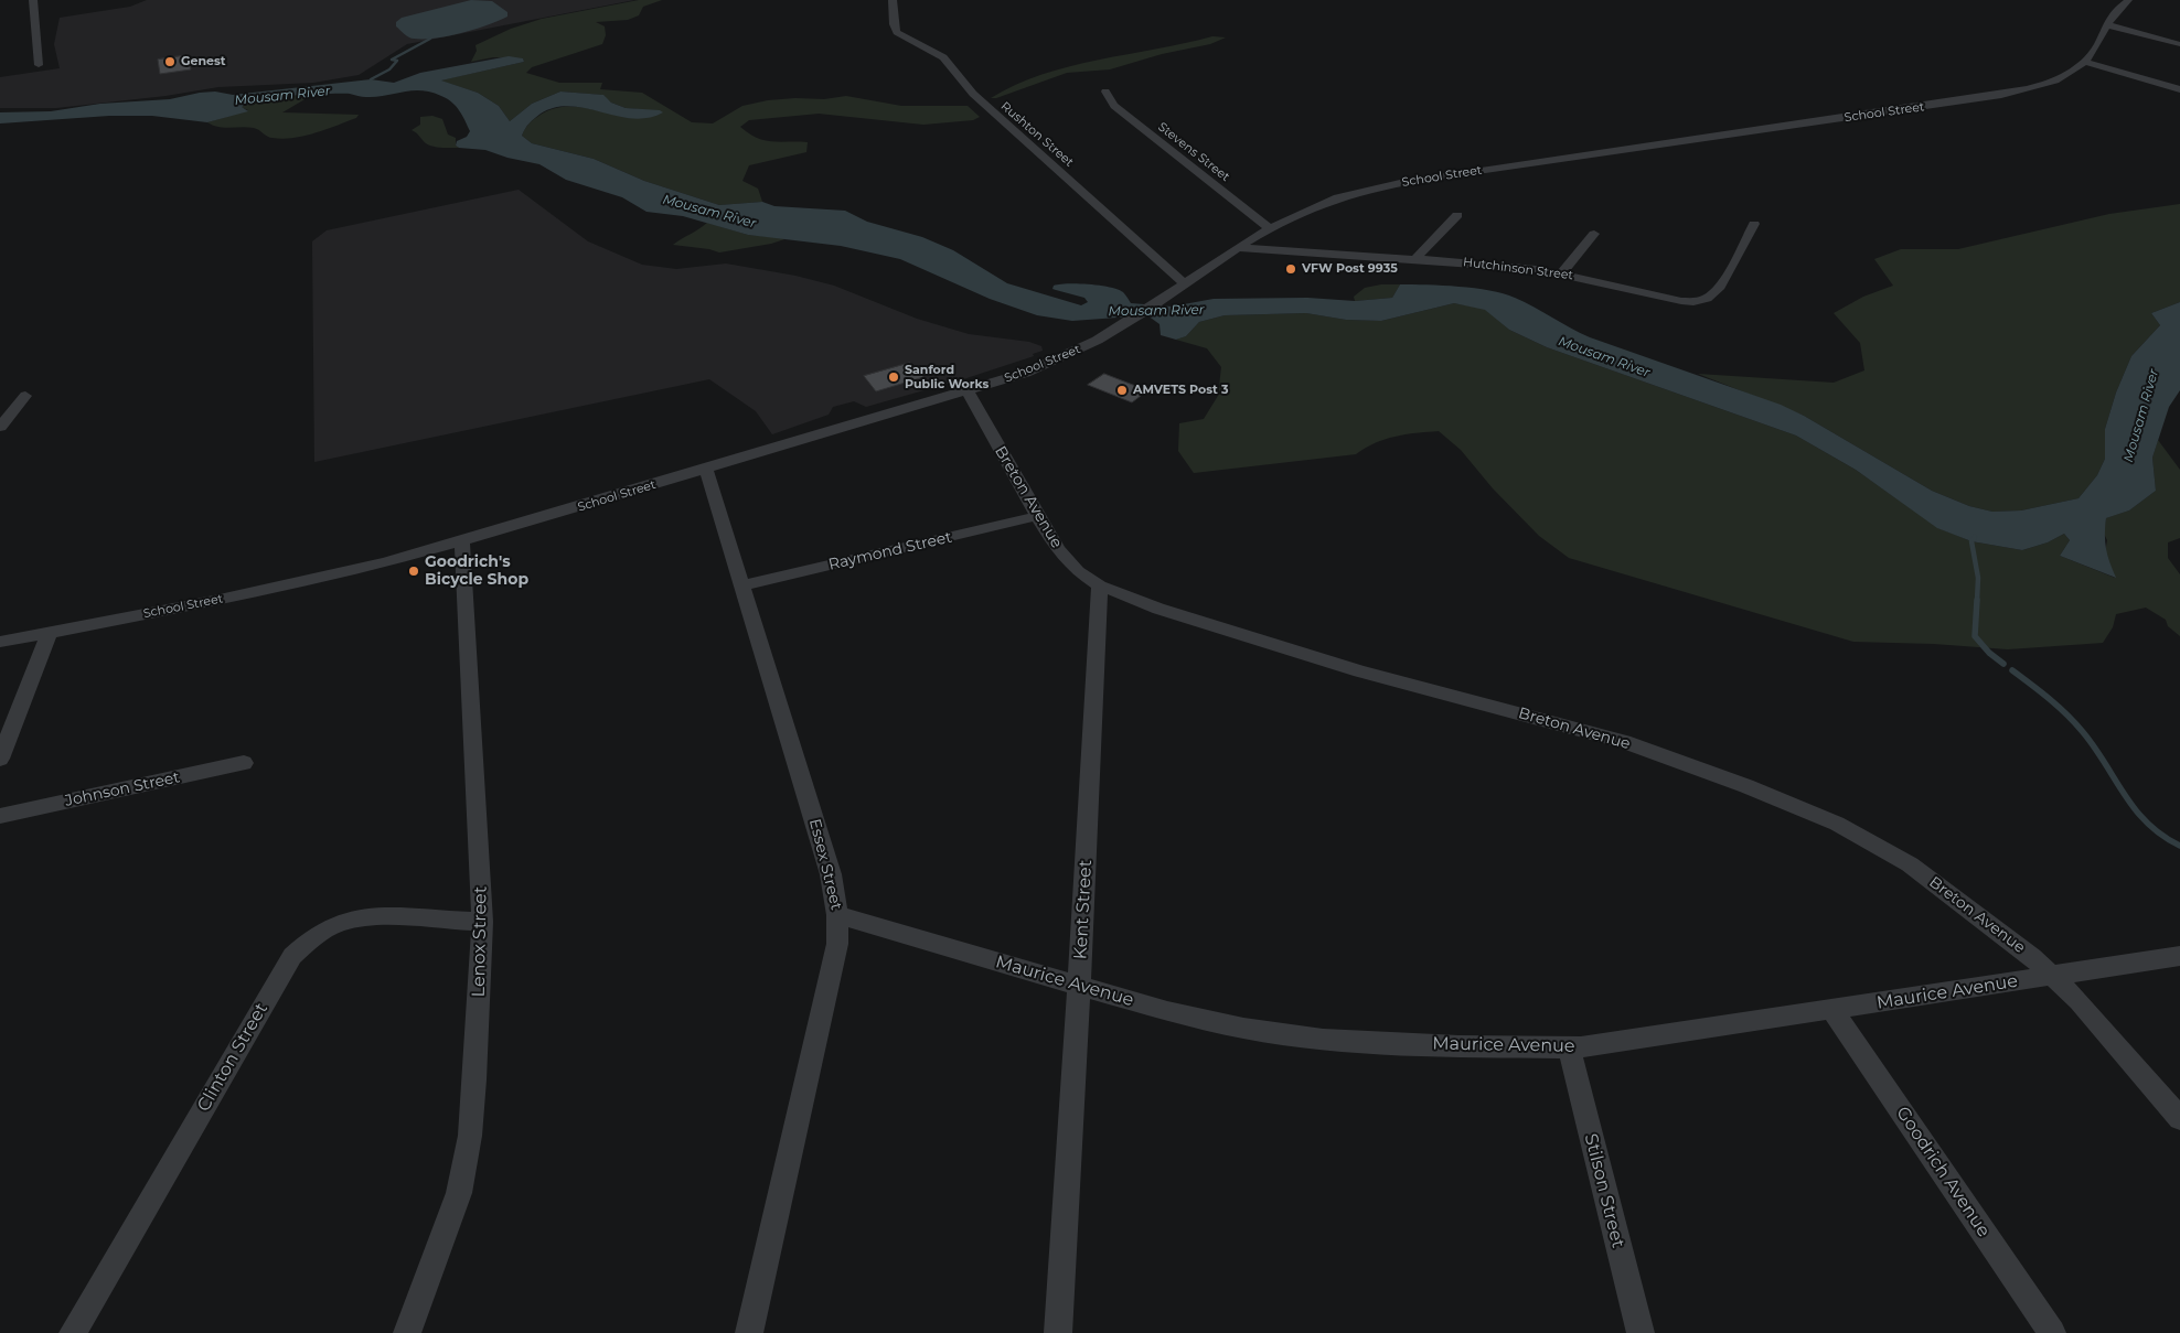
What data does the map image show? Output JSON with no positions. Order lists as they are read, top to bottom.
{
  "streets": {
    "street": [
      "School Street",
      "Rushton Street",
      "Stevens Street",
      "Hutchinson Street",
      "Breton Avenue",
      "Raymond Street",
      "Johnson Street",
      "Essex Street",
      "Kent Street",
      "Lenox Street",
      "Maurice Avenue",
      "Clinton Street",
      "Goodrich Avenue",
      "Stilson Street"
    ]
  },
  "crossings": [
    ["School Street", "Rushton Street"],
    ["School Street", "Stevens Street"],
    ["School Street", "Hutchinson Street"],
    ["School Street", "Breton Avenue"],
    ["School Street", "Essex Street"],
    ["School Street", "Lenox Street"],
    ["Breton Avenue", "Raymond Street"],
    ["Breton Avenue", "Kent Street"],
    ["Breton Avenue", "Maurice Avenue"],
    ["Raymond Street", "Essex Street"],
    ["Essex Street", "Maurice Avenue"],
    ["Kent Street", "Maurice Avenue"],
    ["Lenox Street", "Clinton Street"],
    ["Maurice Avenue", "Goodrich Avenue"],
    ["Maurice Avenue", "Stilson Street"]
  ],
  "water": ["Mousam River"],
  "places": [
    "Genest",
    "VFW Post 9935",
    "Sanford Public Works",
    "AMVETS Post 3",
    "Goodrich's Bicycle Shop"
  ]
}
